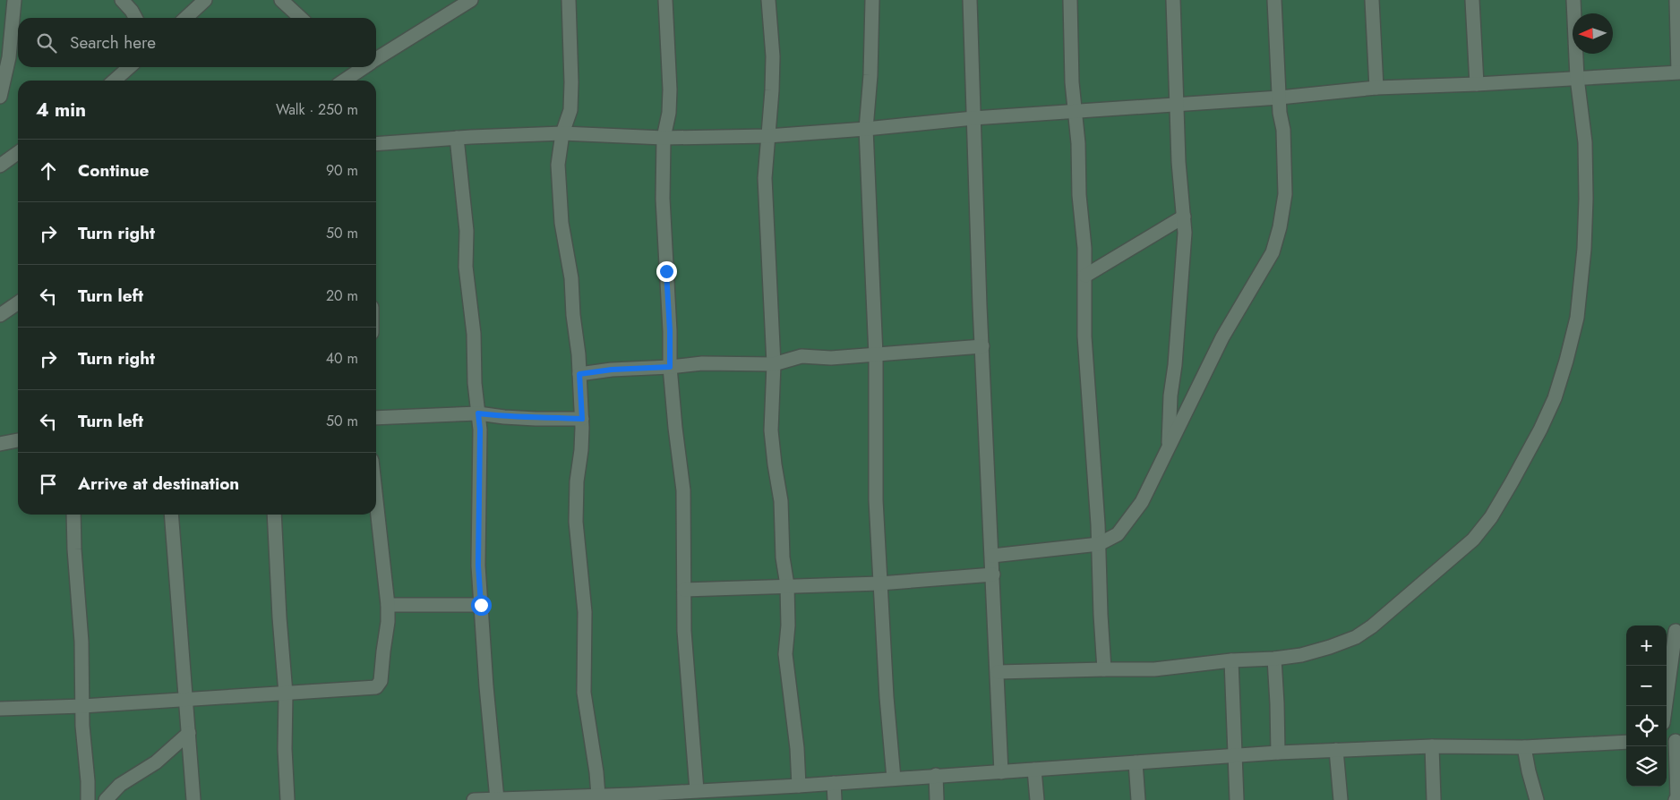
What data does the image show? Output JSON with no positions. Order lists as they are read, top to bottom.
{
  "north": "left",
  "page": {
    "search": "Search here",
    "heading": ["4 min", "Walk · 250 m"],
    "list": [
      ["Continue", "90 m"],
      ["Turn right", "50 m"],
      ["Turn left", "20 m"],
      ["Turn right", "40 m"],
      ["Turn left", "50 m"],
      "Arrive at destination"
    ],
    "map_buttons": ["+", "−"]
  }
}
